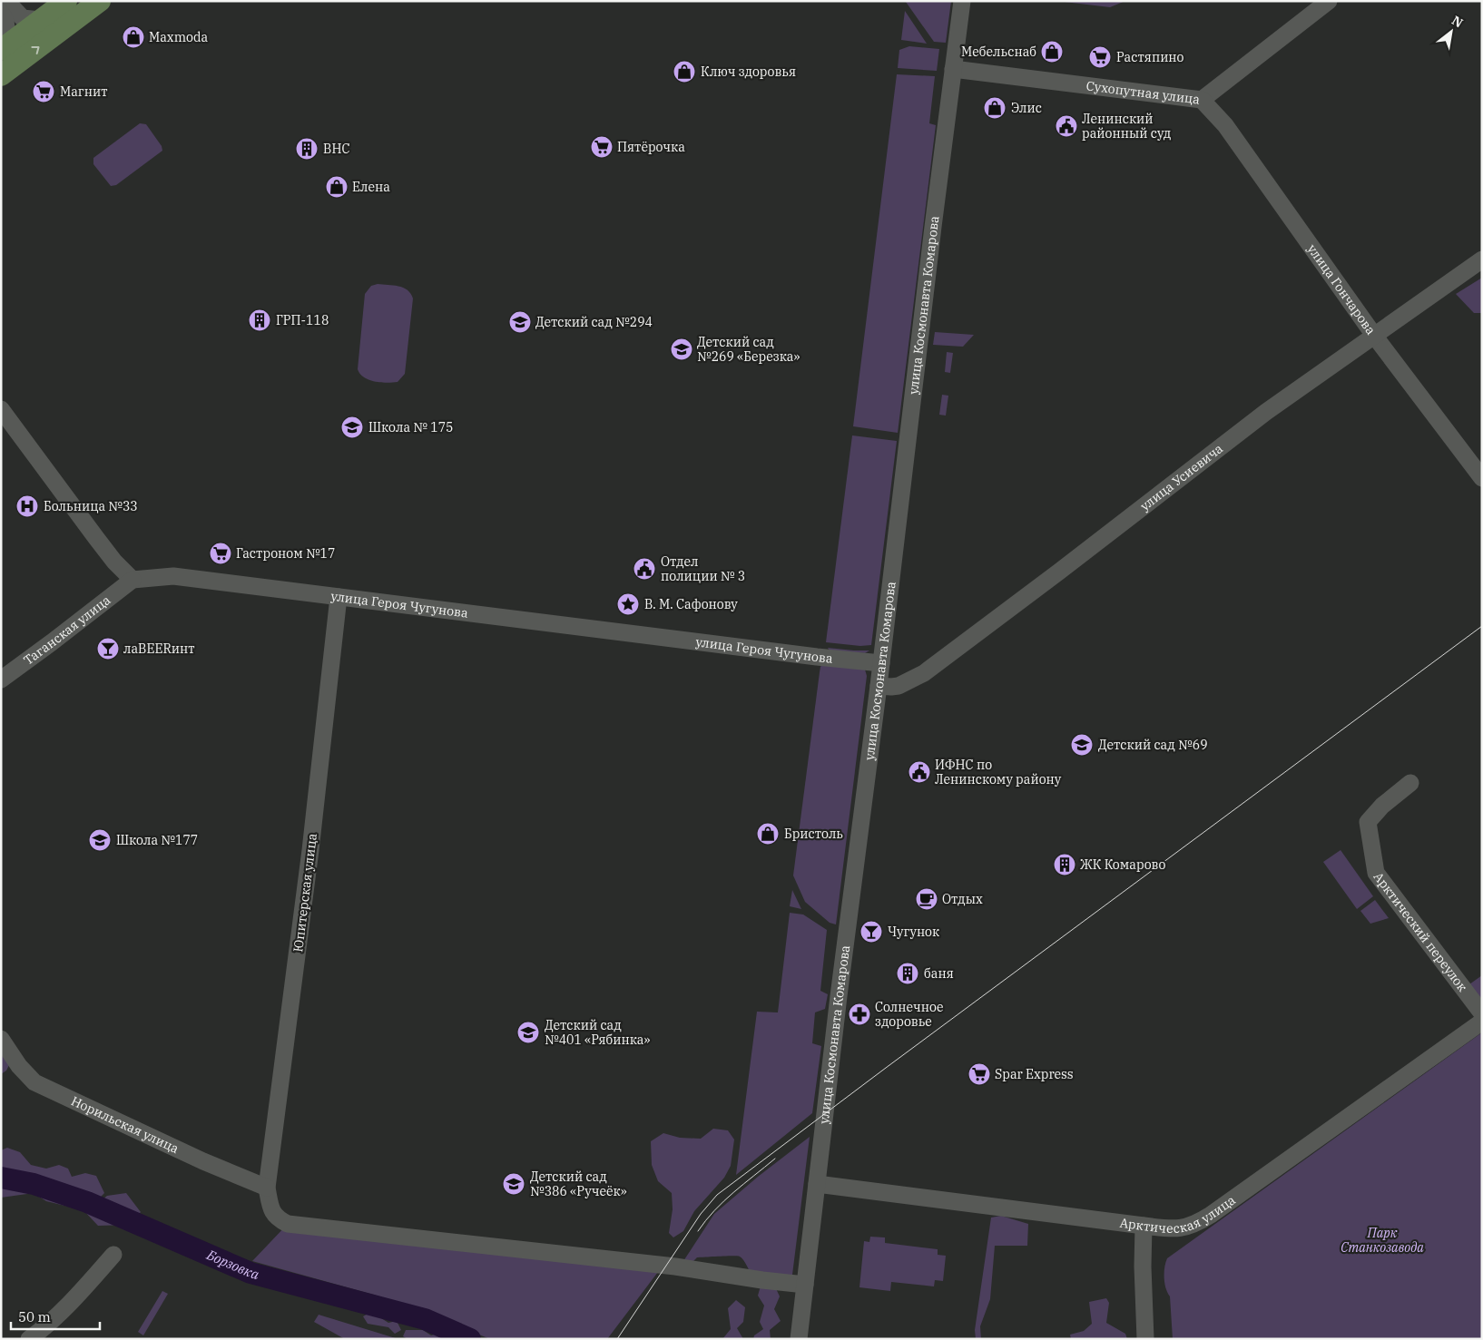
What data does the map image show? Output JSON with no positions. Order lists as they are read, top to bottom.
{
  "streets": {
    "street": [
      "Сухопутная улица",
      "улица Гончарова",
      "улица Космонавта Комарова",
      "улица Усиевича",
      "улица Героя Чугунова",
      "Таганская улица",
      "Юпитерская улица",
      "Арктический переулок",
      "Норильская улица",
      "Арктическая улица"
    ]
  },
  "crossings": [
    ["Сухопутная улица", "улица Гончарова"],
    ["Сухопутная улица", "улица Космонавта Комарова"],
    ["улица Гончарова", "улица Усиевича"],
    ["улица Космонавта Комарова", "улица Усиевича"],
    ["улица Космонавта Комарова", "улица Героя Чугунова"],
    ["улица Космонавта Комарова", "Арктическая улица"],
    ["улица Героя Чугунова", "Таганская улица"],
    ["улица Героя Чугунова", "Юпитерская улица"],
    ["Юпитерская улица", "Норильская улица"]
  ],
  "water": ["Борзовка"],
  "parks": ["Парк Станкозавода"],
  "places": {
    "shop": [
      "Maxmoda",
      "Мебельснаб",
      "Ключ здоровья",
      "Элис",
      "Елена",
      "Бристоль"
    ],
    "supermarket": [
      "Растяпино",
      "Магнит",
      "Пятёрочка",
      "Гастроном №17",
      "Spar Express"
    ],
    "public building": ["Ленинский районный суд", "Отдел полиции № 3", "ИФНС по Ленинскому району"],
    "building": [
      "ВНС",
      "ГРП-118",
      "ЖК Комарово",
      "баня"
    ],
    "school or university": [
      "Детский сад №294",
      "Детский сад №269 «Березка»",
      "Школа № 175",
      "Детский сад №69",
      "Школа №177",
      "Детский сад №401 «Рябинка»",
      "Детский сад №386 «Ручеёк»"
    ],
    "hospital": ["Больница №33"],
    "place": ["В. М. Сафонову"],
    "bar": ["лаBEERинт", "Чугунок"],
    "cafe": ["Отдых"],
    "pharmacy": ["Солнечное здоровье"]
  },
  "scale_bar": "50 m",
  "north": "top right"
}
